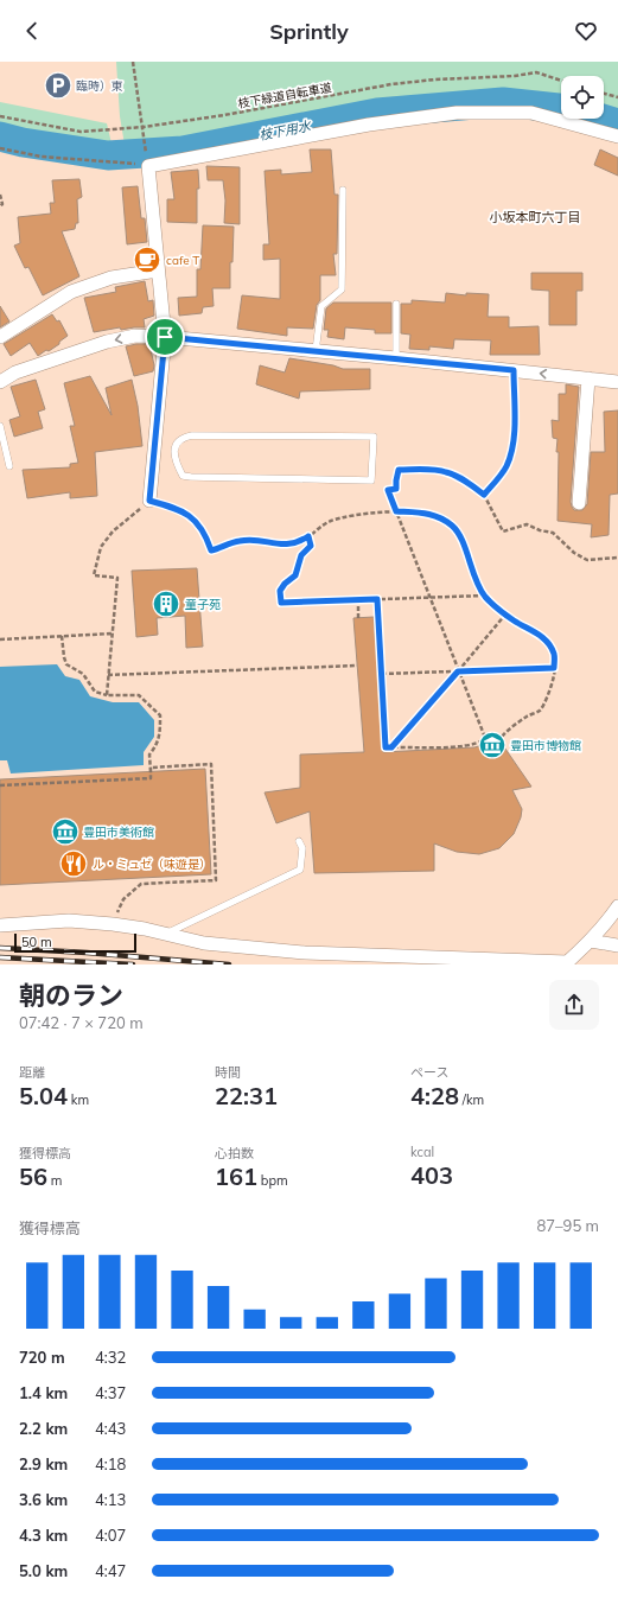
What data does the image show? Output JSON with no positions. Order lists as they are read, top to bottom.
{
  "streets": {
    "path": ["枝下緑道自転車道"]
  },
  "districts": ["小坂本町六丁目"],
  "water": ["枝下用水"],
  "places": {
    "parking": ["臨時）東"],
    "cafe": ["cafe T"],
    "building": ["童子苑"],
    "museum": ["豊田市博物館", "豊田市美術館"],
    "restaurant": ["ル・ミュゼ（味遊是）"]
  },
  "scale_bar": "50 m",
  "page": {
    "header": "Sprintly",
    "scale": "50 m",
    "heading": ["朝のラン", "07:42 · 7 × 720 m"],
    "stats": [
      ["距離", "5.04 km"],
      ["時間", "22:31"],
      ["ペース", "4:28 /km"],
      ["獲得標高", "56 m"],
      ["心拍数", "161 bpm"],
      ["kcal", "403"]
    ],
    "chart": ["獲得標高", "87–95 m"],
    "list": [
      {
        "name": "720 m",
        "note": "4:32"
      },
      {
        "name": "1.4 km",
        "note": "4:37"
      },
      {
        "name": "2.2 km",
        "note": "4:43"
      },
      {
        "name": "2.9 km",
        "note": "4:18"
      },
      {
        "name": "3.6 km",
        "note": "4:13"
      },
      {
        "name": "4.3 km",
        "note": "4:07"
      },
      {
        "name": "5.0 km",
        "note": "4:47"
      }
    ]
  }
}
